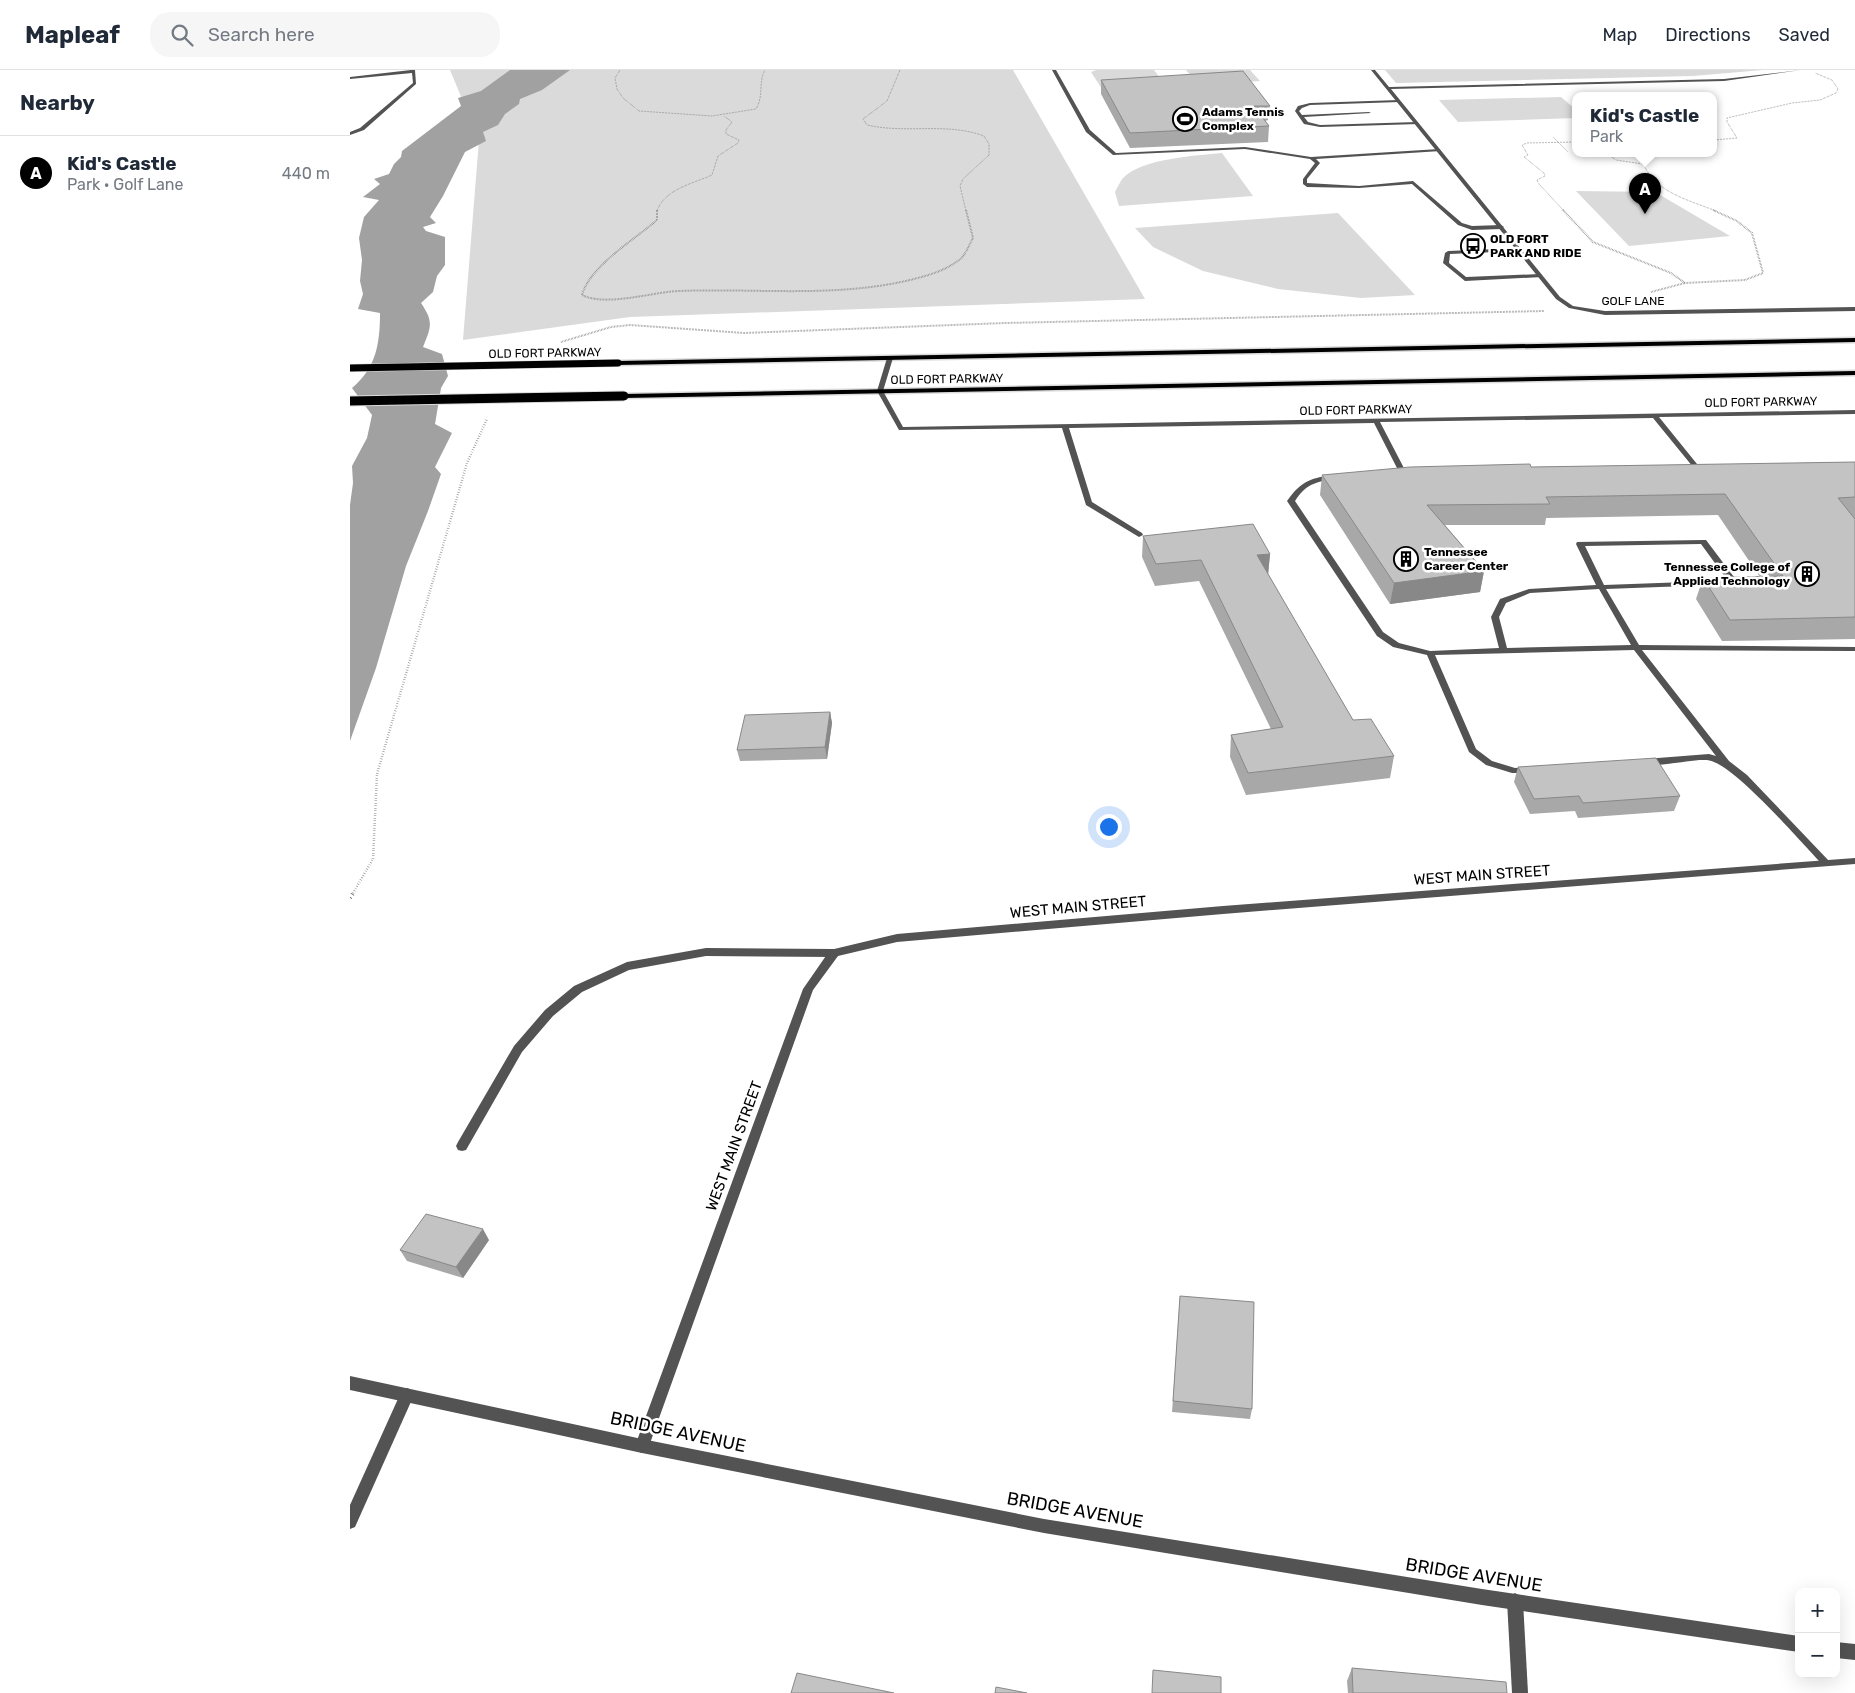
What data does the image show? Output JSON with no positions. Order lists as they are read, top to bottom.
{
  "streets": {
    "main road": ["OLD FORT PARKWAY"],
    "street": ["GOLF LANE", "WEST MAIN STREET", "BRIDGE AVENUE"]
  },
  "crossings": [
    ["WEST MAIN STREET", "BRIDGE AVENUE"]
  ],
  "places": {
    "sports": ["Adams Tennis Complex"],
    "bus stop": ["OLD FORT PARK AND RIDE"],
    "building": ["Tennessee Career Center", "Tennessee College of Applied Technology"]
  },
  "page": {
    "header": "Mapleaf",
    "search": "Search here",
    "nav": ["Map", "Directions", "Saved"],
    "heading": "Nearby",
    "popup": ["Kid's Castle", "Park"],
    "list": [
      {
        "mark": "A",
        "name": "Kid's Castle",
        "note": "Park · Golf Lane",
        "value": "440 m"
      }
    ],
    "pins": "A",
    "map_buttons": ["+", "−"]
  }
}
